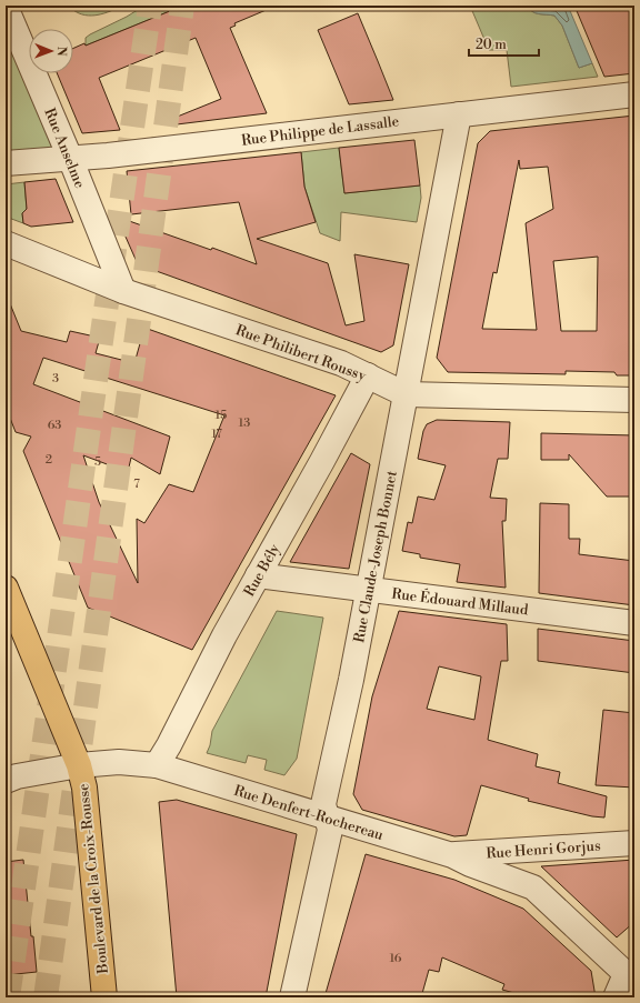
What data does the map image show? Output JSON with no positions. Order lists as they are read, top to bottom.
{
  "streets": {
    "main road": ["Boulevard de la Croix-Rousse"],
    "street": [
      "Rue Philippe de Lassalle",
      "Rue Anselme",
      "Rue Philibert Roussy",
      "Rue Claude-Joseph Bonnet",
      "Rue Bély",
      "Rue Édouard Millaud",
      "Rue Denfert-Rochereau",
      "Rue Henri Gorjus"
    ]
  },
  "crossings": [
    ["Rue Philippe de Lassalle", "Rue Anselme"],
    ["Rue Philippe de Lassalle", "Rue Claude-Joseph Bonnet"],
    ["Rue Anselme", "Rue Philibert Roussy"],
    ["Rue Philibert Roussy", "Rue Claude-Joseph Bonnet"],
    ["Rue Philibert Roussy", "Rue Bély"],
    ["Rue Claude-Joseph Bonnet", "Rue Édouard Millaud"],
    ["Rue Claude-Joseph Bonnet", "Rue Denfert-Rochereau"],
    ["Rue Bély", "Rue Édouard Millaud"],
    ["Rue Bély", "Rue Denfert-Rochereau"],
    ["Rue Denfert-Rochereau", "Rue Henri Gorjus"],
    ["Rue Denfert-Rochereau", "Boulevard de la Croix-Rousse"]
  ],
  "house_numbers": [
    "3",
    "15",
    "13",
    "63",
    "17",
    "2",
    "5",
    "7",
    "16"
  ],
  "scale_bar": "20 m",
  "north": "right"
}
